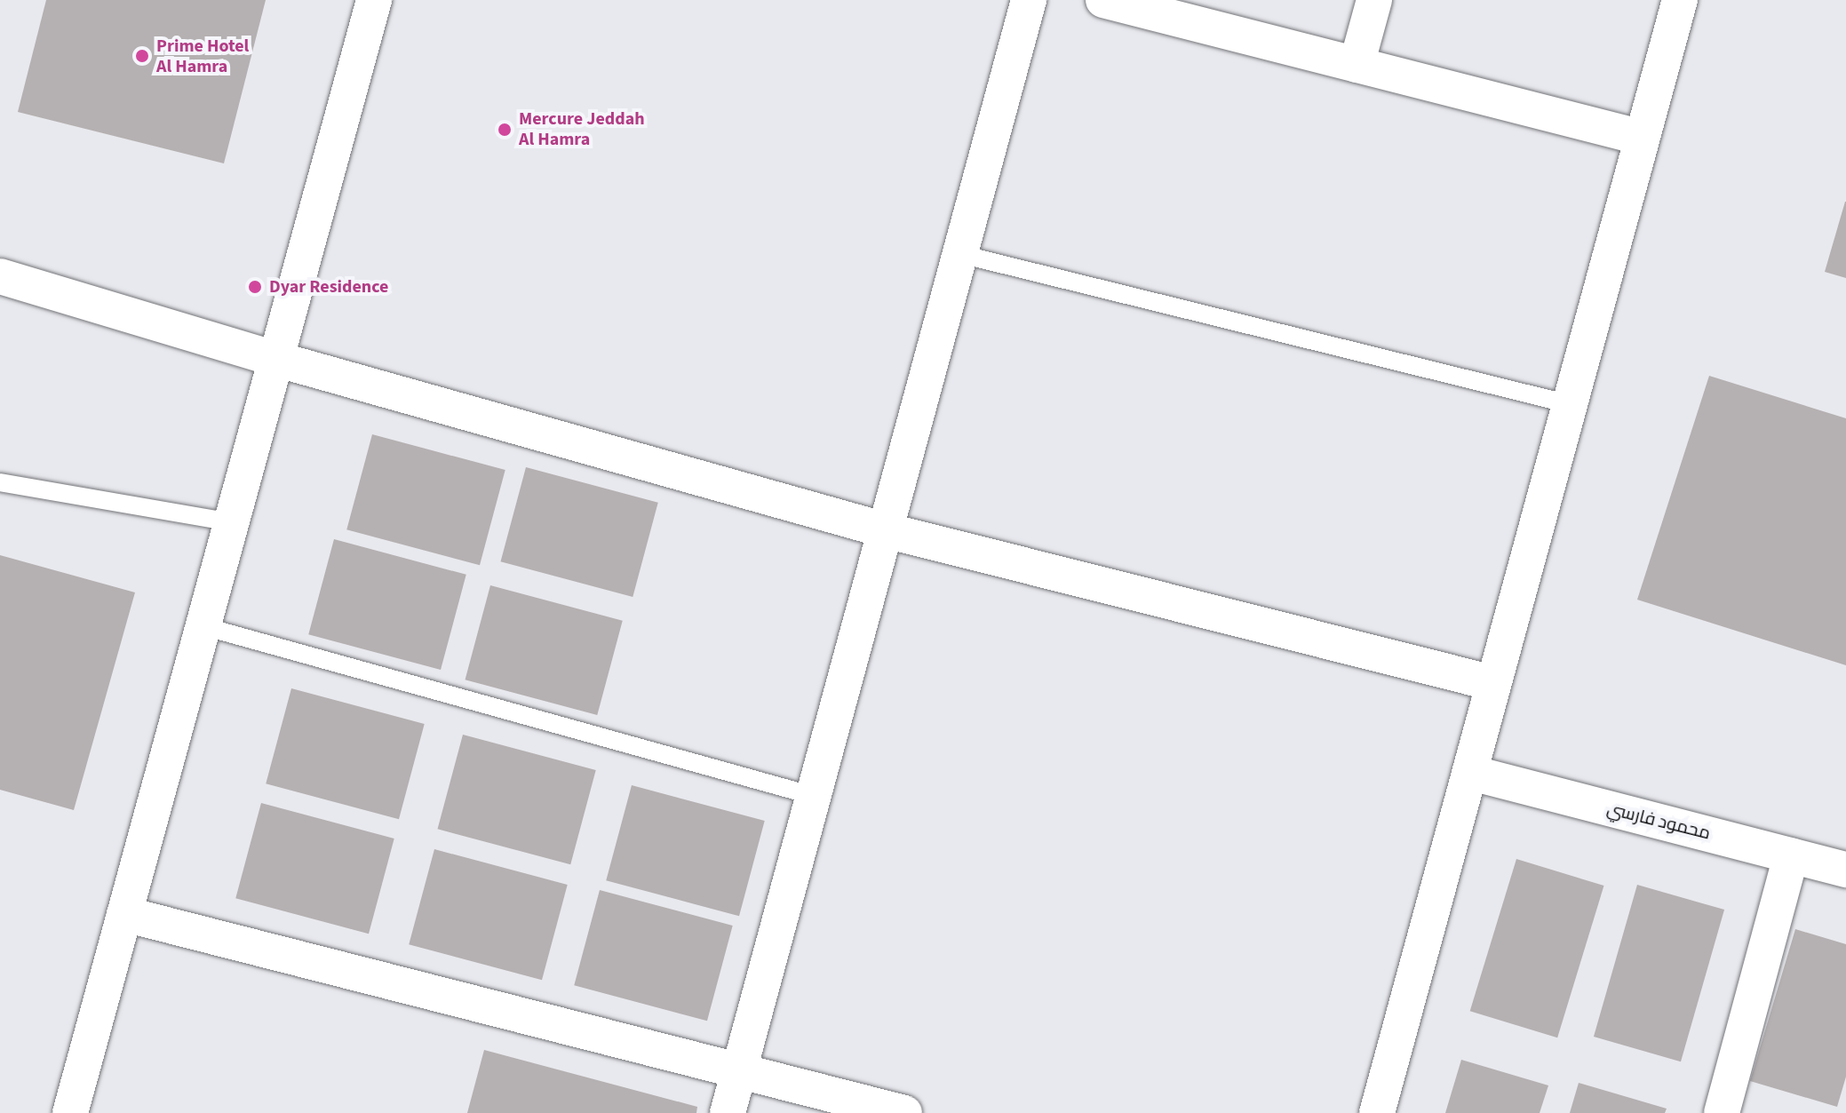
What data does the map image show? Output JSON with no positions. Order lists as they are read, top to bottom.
{
  "streets": {
    "street": ["محمود فارسي"]
  },
  "places": ["Prime Hotel Al Hamra", "Mercure Jeddah Al Hamra", "Dyar Residence"]
}
